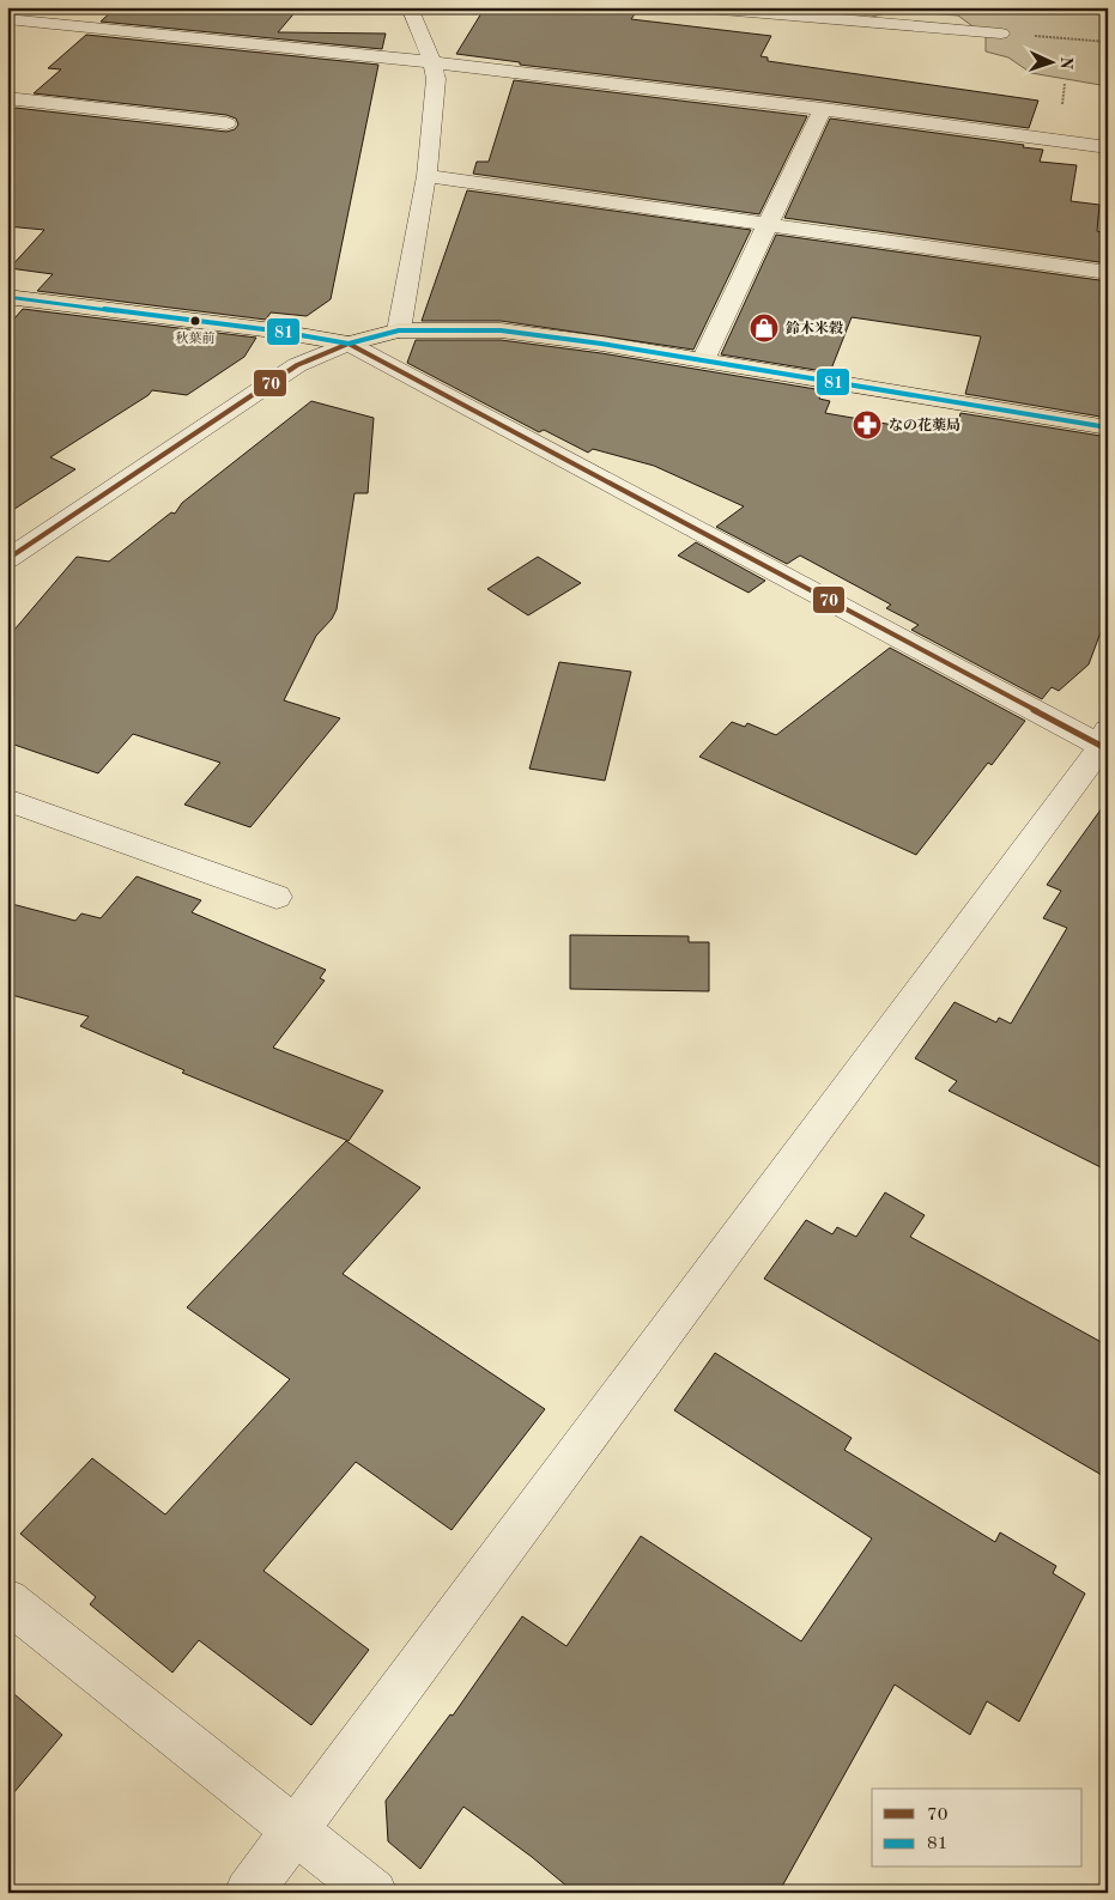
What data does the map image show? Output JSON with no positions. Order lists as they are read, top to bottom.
{
  "places": {
    "other": ["秋葉前"],
    "shop": ["鈴木米穀"],
    "pharmacy": ["なの花薬局"]
  },
  "lines": ["transit line 81", "transit line 70"],
  "legend": ["70", "81"],
  "north": "right"
}
